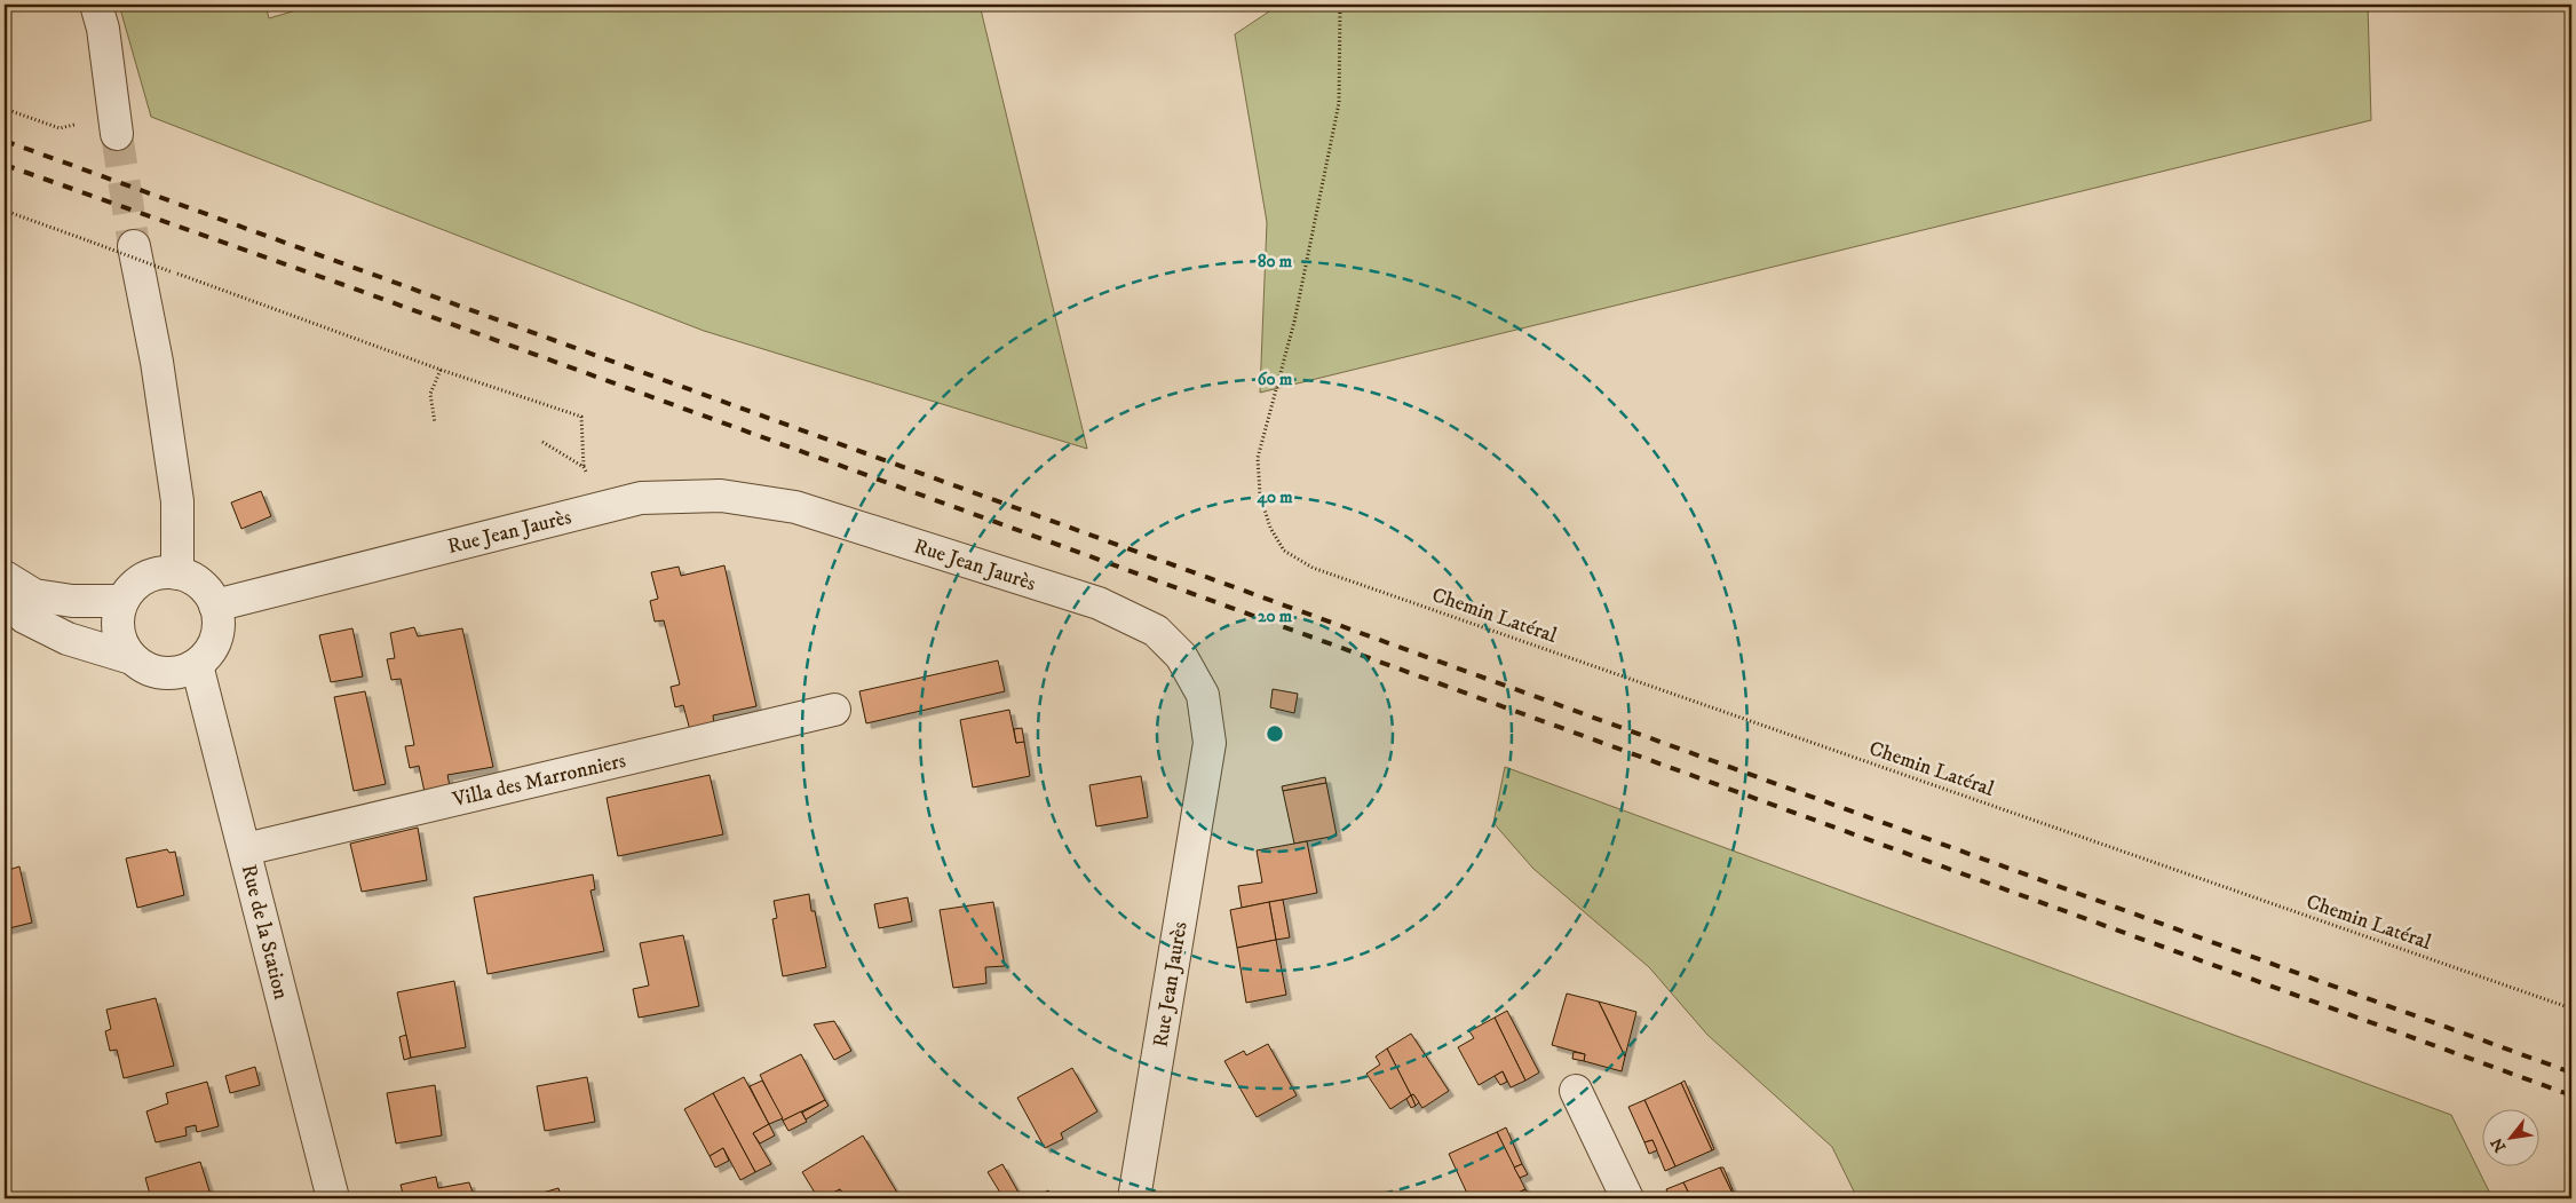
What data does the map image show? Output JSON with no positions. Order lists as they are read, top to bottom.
{
  "streets": {
    "street": ["Rue Jean Jaurès", "Villa des Marronniers", "Rue de la Station"],
    "path": ["Chemin Latéral"]
  },
  "crossings": [
    ["Rue Jean Jaurès", "Rue de la Station"],
    ["Villa des Marronniers", "Rue de la Station"]
  ],
  "north": "bottom left",
  "rings": [
    "80 m",
    "60 m",
    "40 m",
    "20 m"
  ]
}
